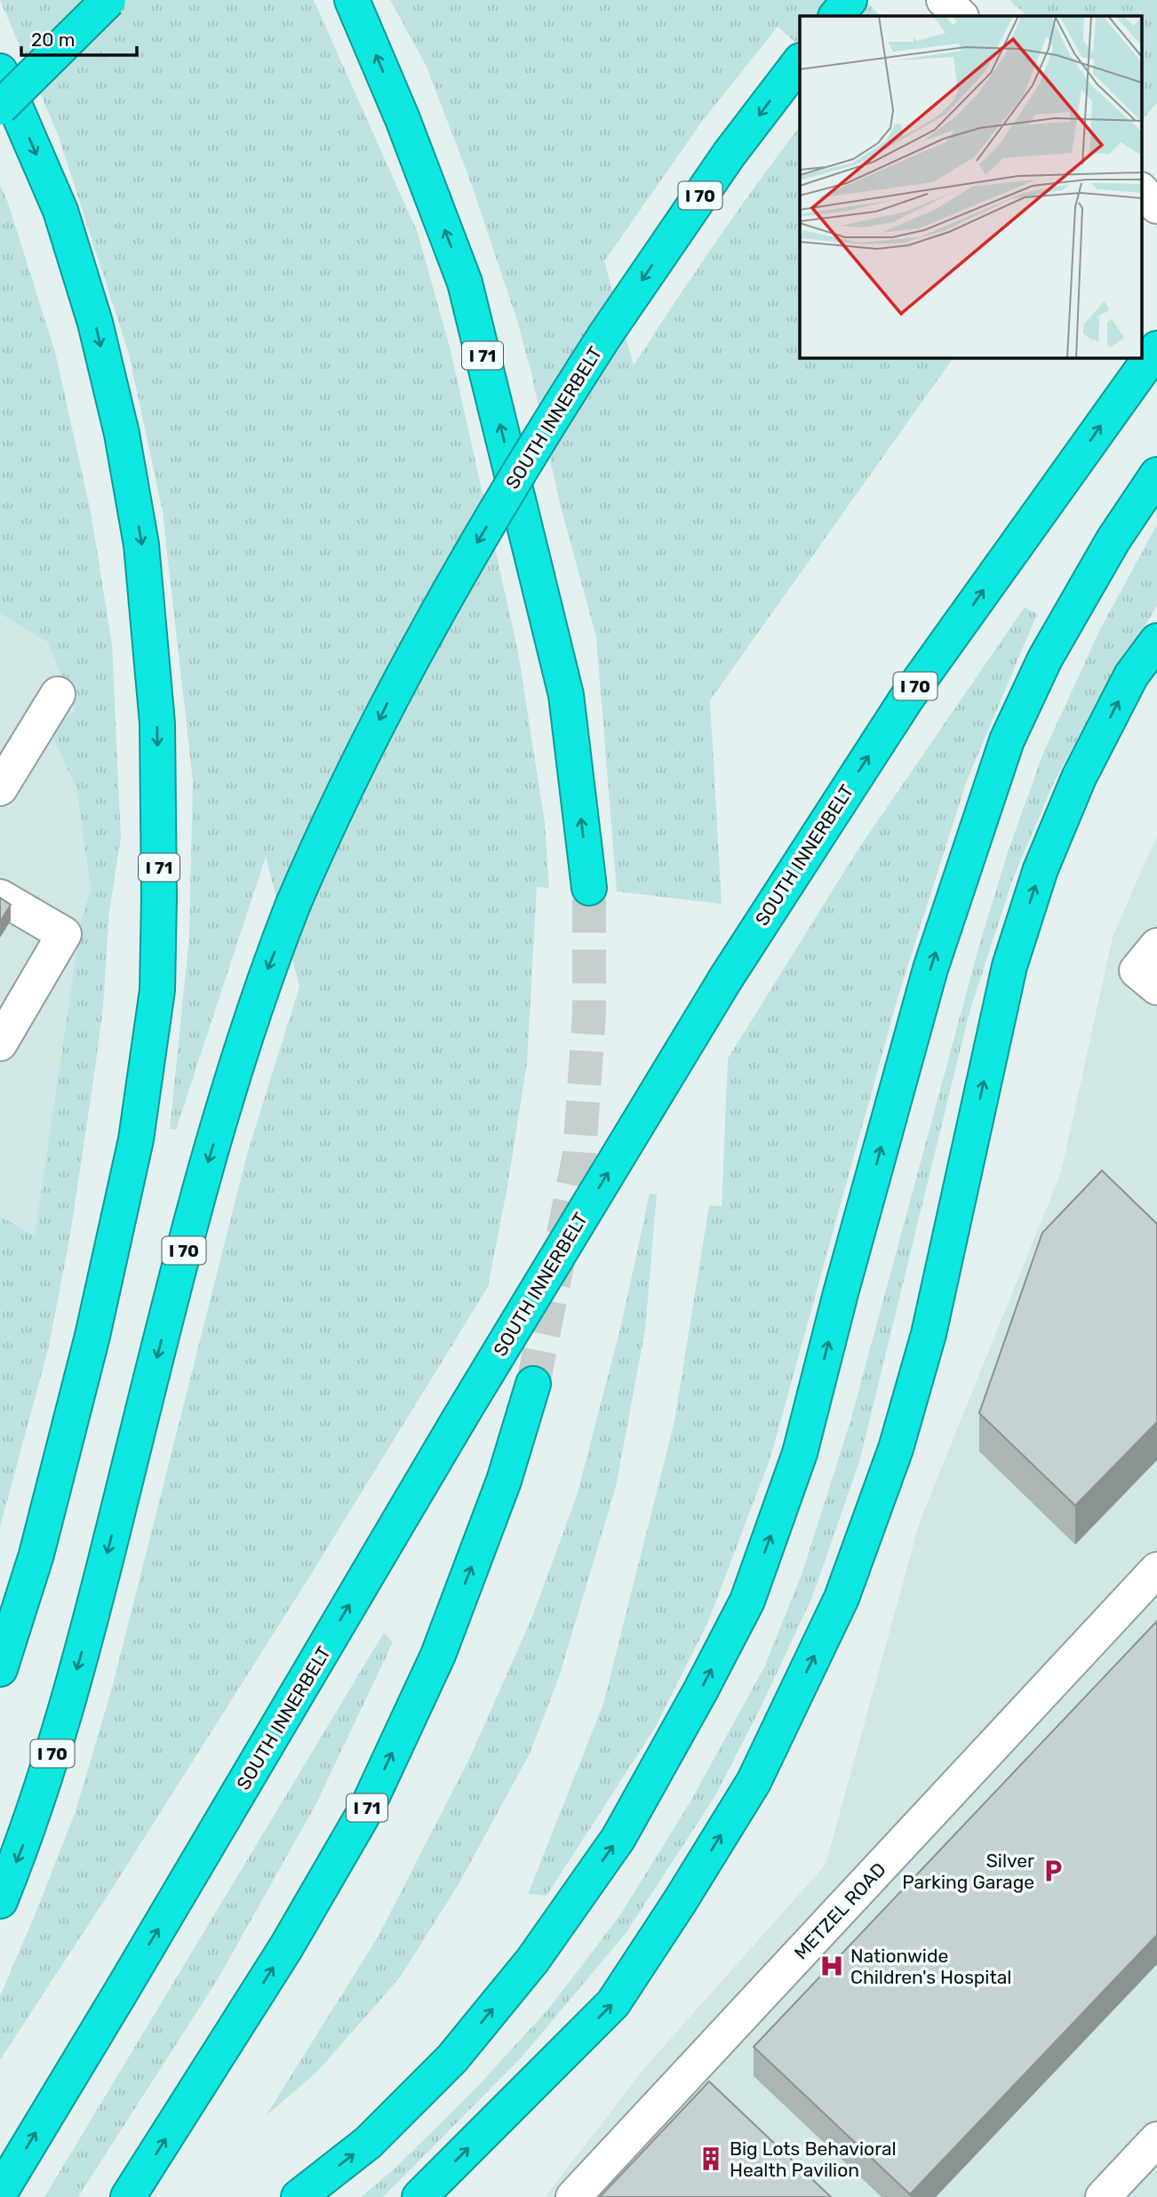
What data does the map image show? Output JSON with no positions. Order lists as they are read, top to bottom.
{
  "streets": {
    "highway": ["I 70", "I 71", "SOUTH INNERBELT"],
    "street": ["METZEL ROAD"]
  },
  "one_way": ["I 71"],
  "places": {
    "parking": ["Silver Parking Garage"],
    "hospital": ["Nationwide Children's Hospital"],
    "building": ["Big Lots Behavioral Health Pavilion"]
  },
  "scale_bar": "20 m"
}
